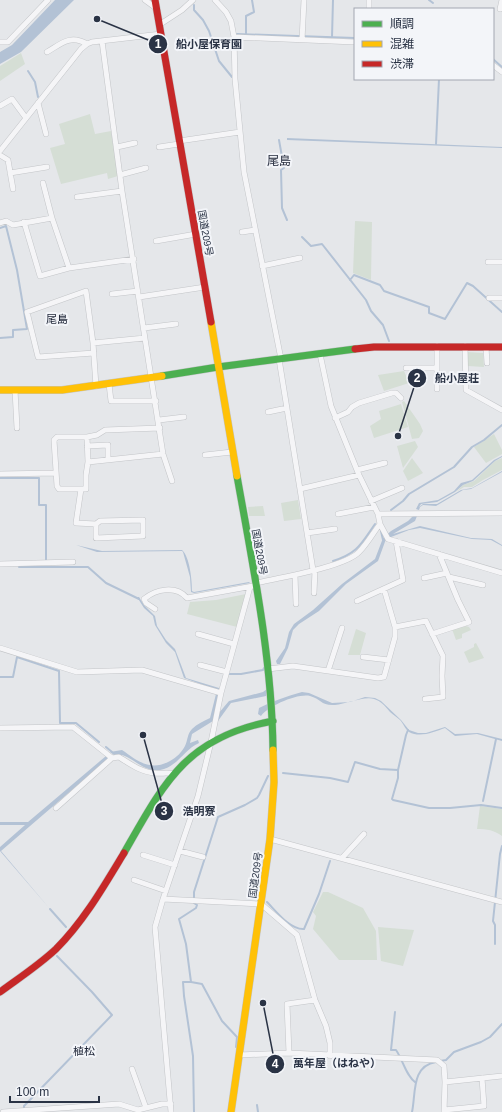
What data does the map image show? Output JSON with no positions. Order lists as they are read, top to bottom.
{
  "streets": {
    "main road": ["国道209号"]
  },
  "districts": ["尾島", "尾島", "植松"],
  "places": [
    "船小屋保育園",
    "船小屋荘",
    "浩明寮",
    "萬年屋（はねや）"
  ],
  "legend": ["順調", "混雑", "渋滞"],
  "scale_bar": "100 m"
}
